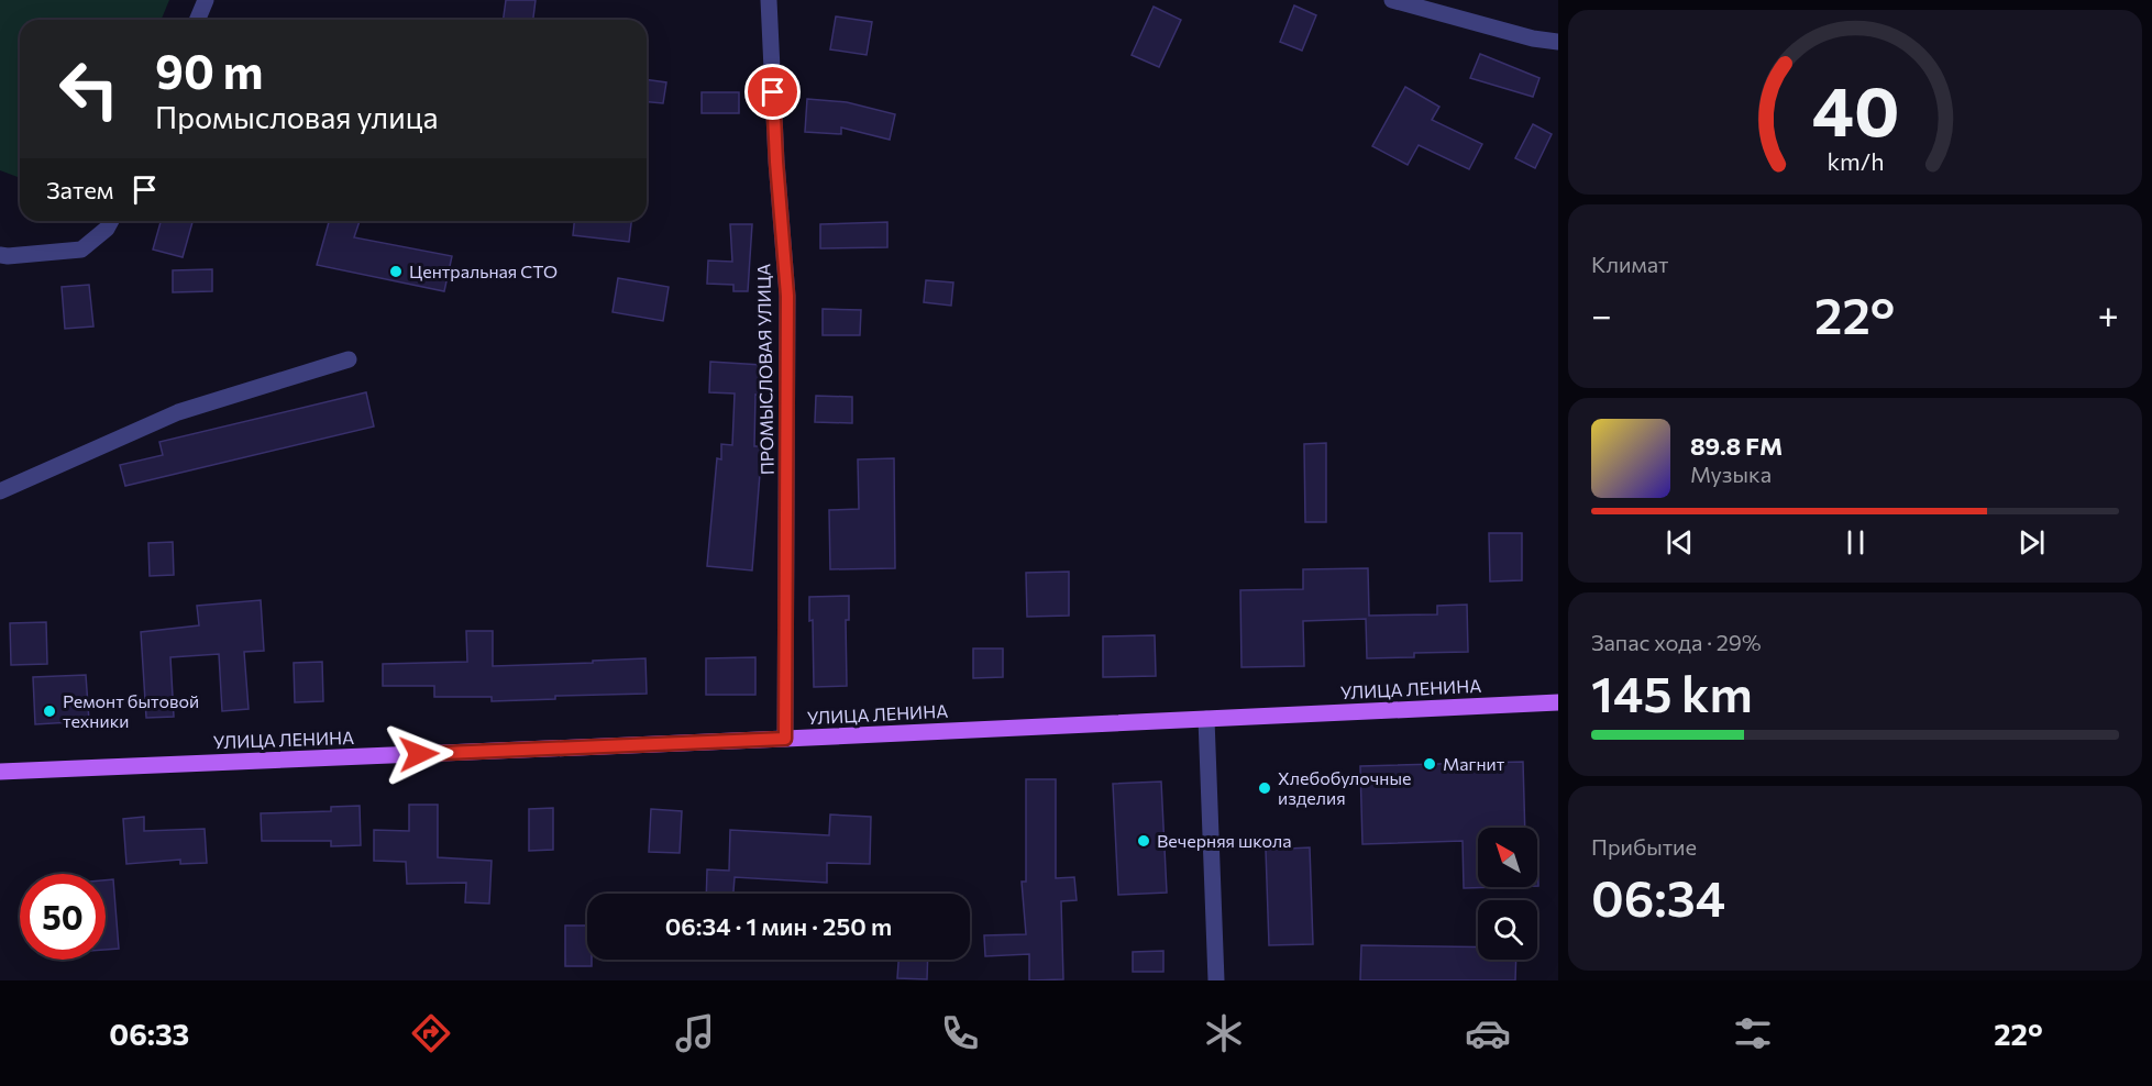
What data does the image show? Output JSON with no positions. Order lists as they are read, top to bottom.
{
  "streets": {
    "main road": ["УЛИЦА ЛЕНИНА"],
    "street": ["ПРОМЫСЛОВАЯ УЛИЦА"]
  },
  "crossings": [
    ["ПРОМЫСЛОВАЯ УЛИЦА", "УЛИЦА ЛЕНИНА"]
  ],
  "places": [
    "Центральная СТО",
    "Ремонт бытовой техники",
    "Магнит",
    "Хлебобулочные изделия",
    "Вечерняя школа"
  ],
  "north": "top left",
  "page": {
    "turn": ["90 m", "Промысловая улица"],
    "then": "Затем",
    "tile": [
      "Климат",
      ["Запас хода · 29%", "145 km"],
      ["Прибытие", "06:34"]
    ],
    "heat": ["−", "22°", "+"],
    "song": ["89.8 FM", "Музыка"],
    "limit": "50",
    "trip": "06:34 · 1 мин · 250 m",
    "tabs": ["06:33", "22°"],
    "gauge": ["40", "km/h"]
  }
}
